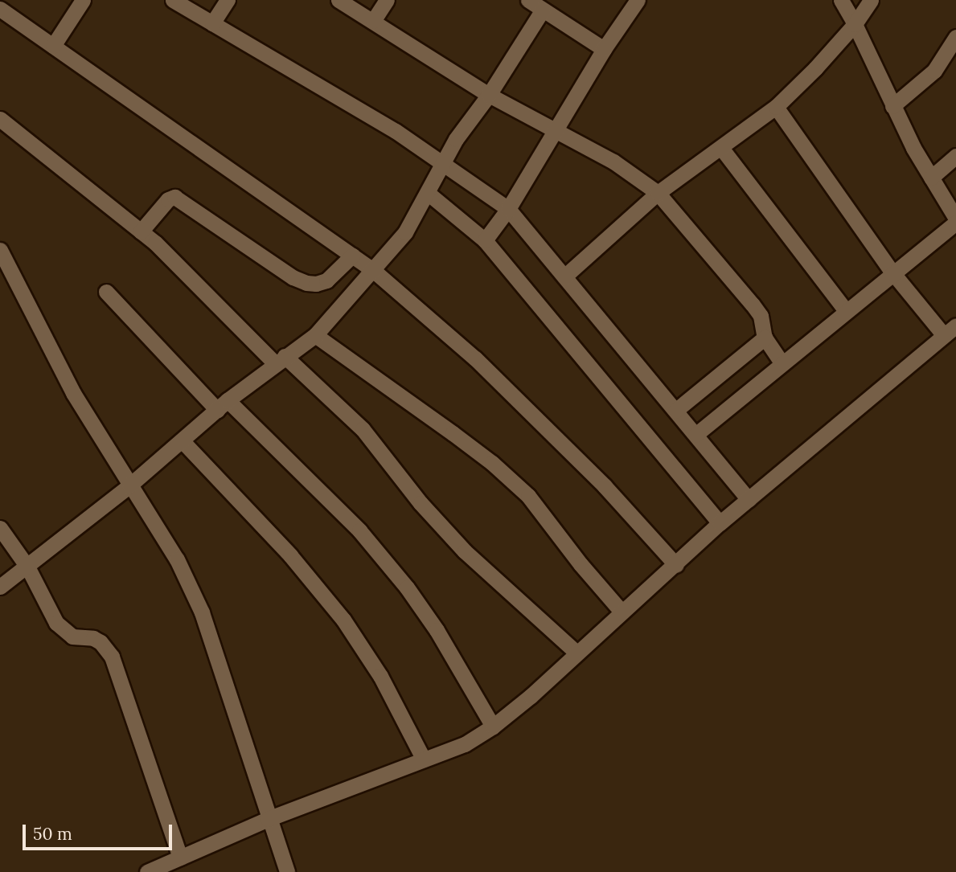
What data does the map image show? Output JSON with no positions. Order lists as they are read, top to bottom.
{
  "scale_bar": "50 m"
}
